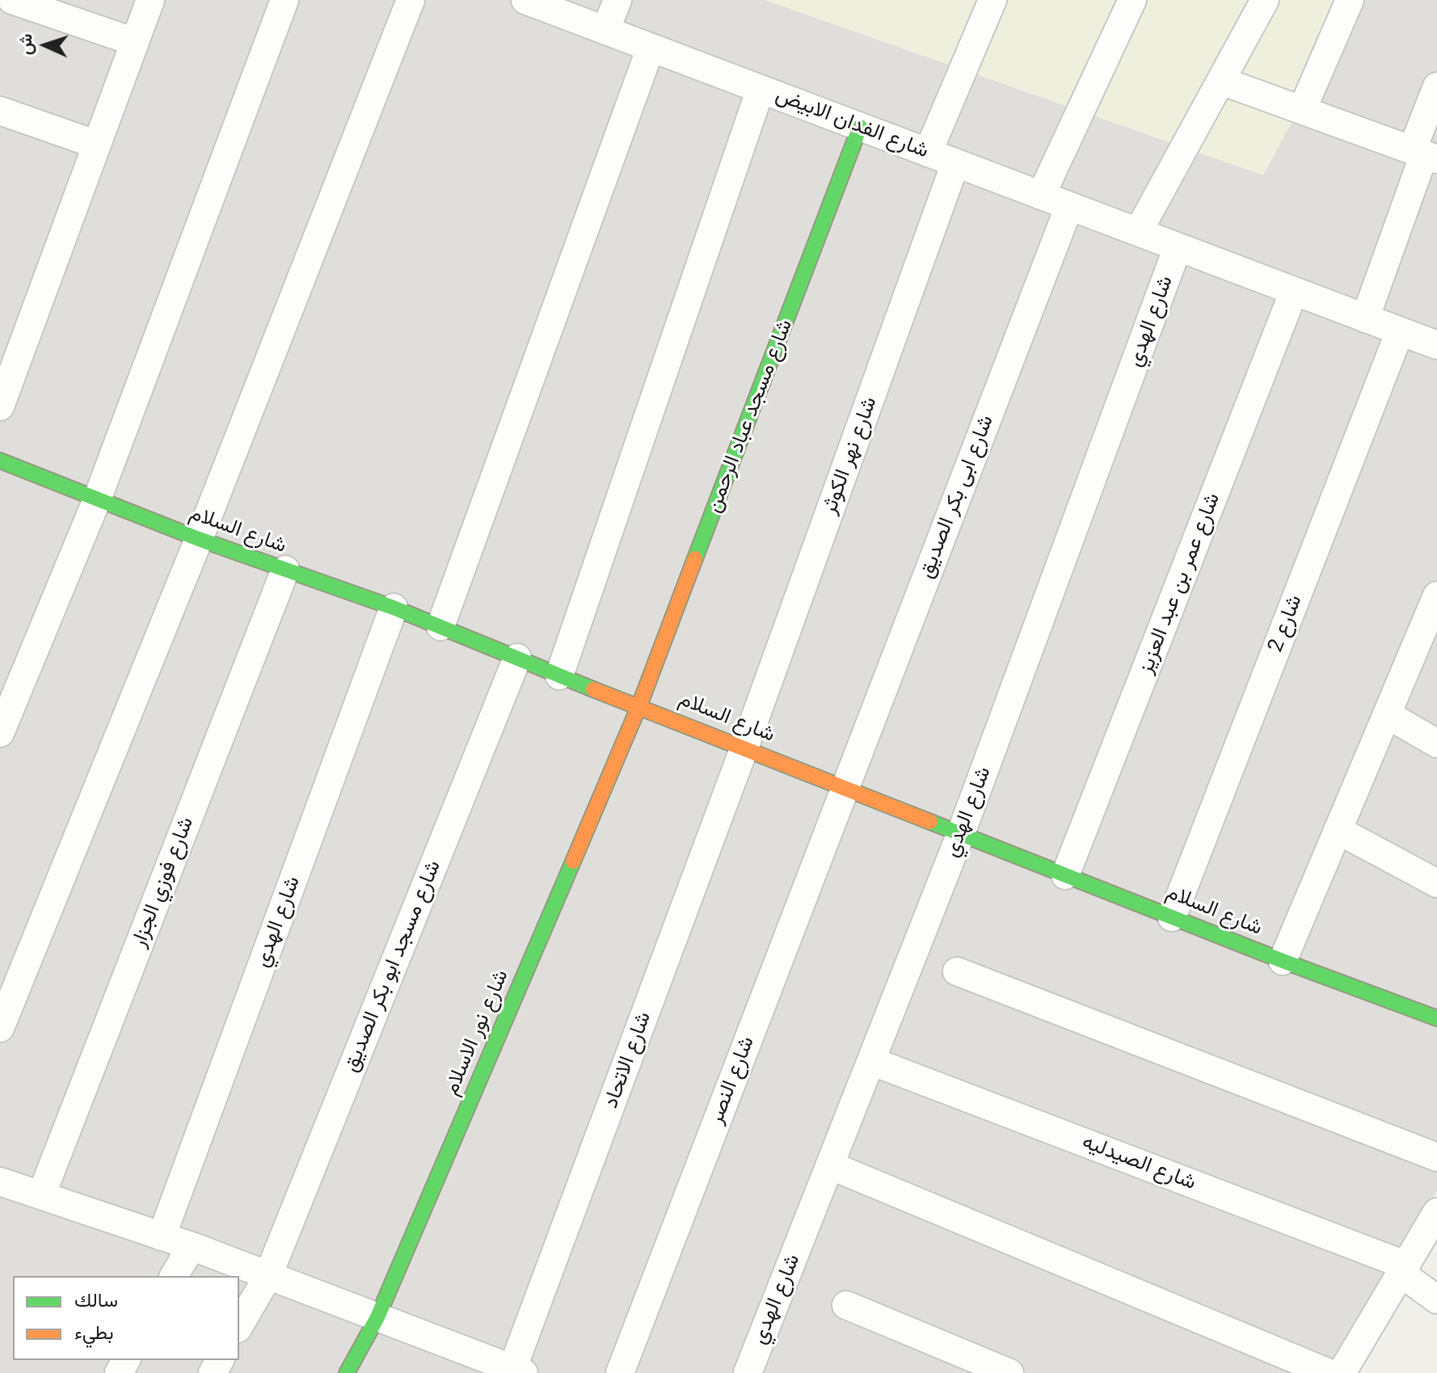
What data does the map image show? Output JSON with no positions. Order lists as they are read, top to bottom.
{
  "streets": {
    "street": [
      "شارع الفدان الابيض",
      "شارع الهدي",
      "شارع مسجد عباد الرحمن",
      "شارع نهر الكوثر",
      "شارع ابى بكر الصديق",
      "شارع السلام",
      "شارع عمر بن عبد العزيز",
      "شارع 2",
      "شارع فوزي الجزار",
      "شارع مسجد ابو بكر الصديق",
      "شارع نور الاسلام",
      "شارع الاتحاد",
      "شارع النصر",
      "شارع الصيدليه"
    ]
  },
  "crossings": [
    ["شارع الفدان الابيض", "شارع الهدي"],
    ["شارع الفدان الابيض", "شارع مسجد عباد الرحمن"],
    ["شارع الفدان الابيض", "شارع نهر الكوثر"],
    ["شارع الفدان الابيض", "شارع ابى بكر الصديق"],
    ["شارع الفدان الابيض", "شارع عمر بن عبد العزيز"],
    ["شارع الفدان الابيض", "شارع 2"],
    ["شارع الهدي", "شارع السلام"],
    ["شارع الهدي", "شارع الصيدليه"],
    ["شارع مسجد عباد الرحمن", "شارع السلام"],
    ["شارع مسجد عباد الرحمن", "شارع نور الاسلام"],
    ["شارع نهر الكوثر", "شارع السلام"],
    ["شارع نهر الكوثر", "شارع الاتحاد"],
    ["شارع ابى بكر الصديق", "شارع السلام"],
    ["شارع ابى بكر الصديق", "شارع النصر"],
    ["شارع السلام", "شارع عمر بن عبد العزيز"],
    ["شارع السلام", "شارع 2"],
    ["شارع السلام", "شارع فوزي الجزار"],
    ["شارع السلام", "شارع مسجد ابو بكر الصديق"],
    ["شارع السلام", "شارع نور الاسلام"],
    ["شارع السلام", "شارع الاتحاد"],
    ["شارع السلام", "شارع النصر"]
  ],
  "legend": ["سالك", "بطيء"],
  "north": "left"
}
